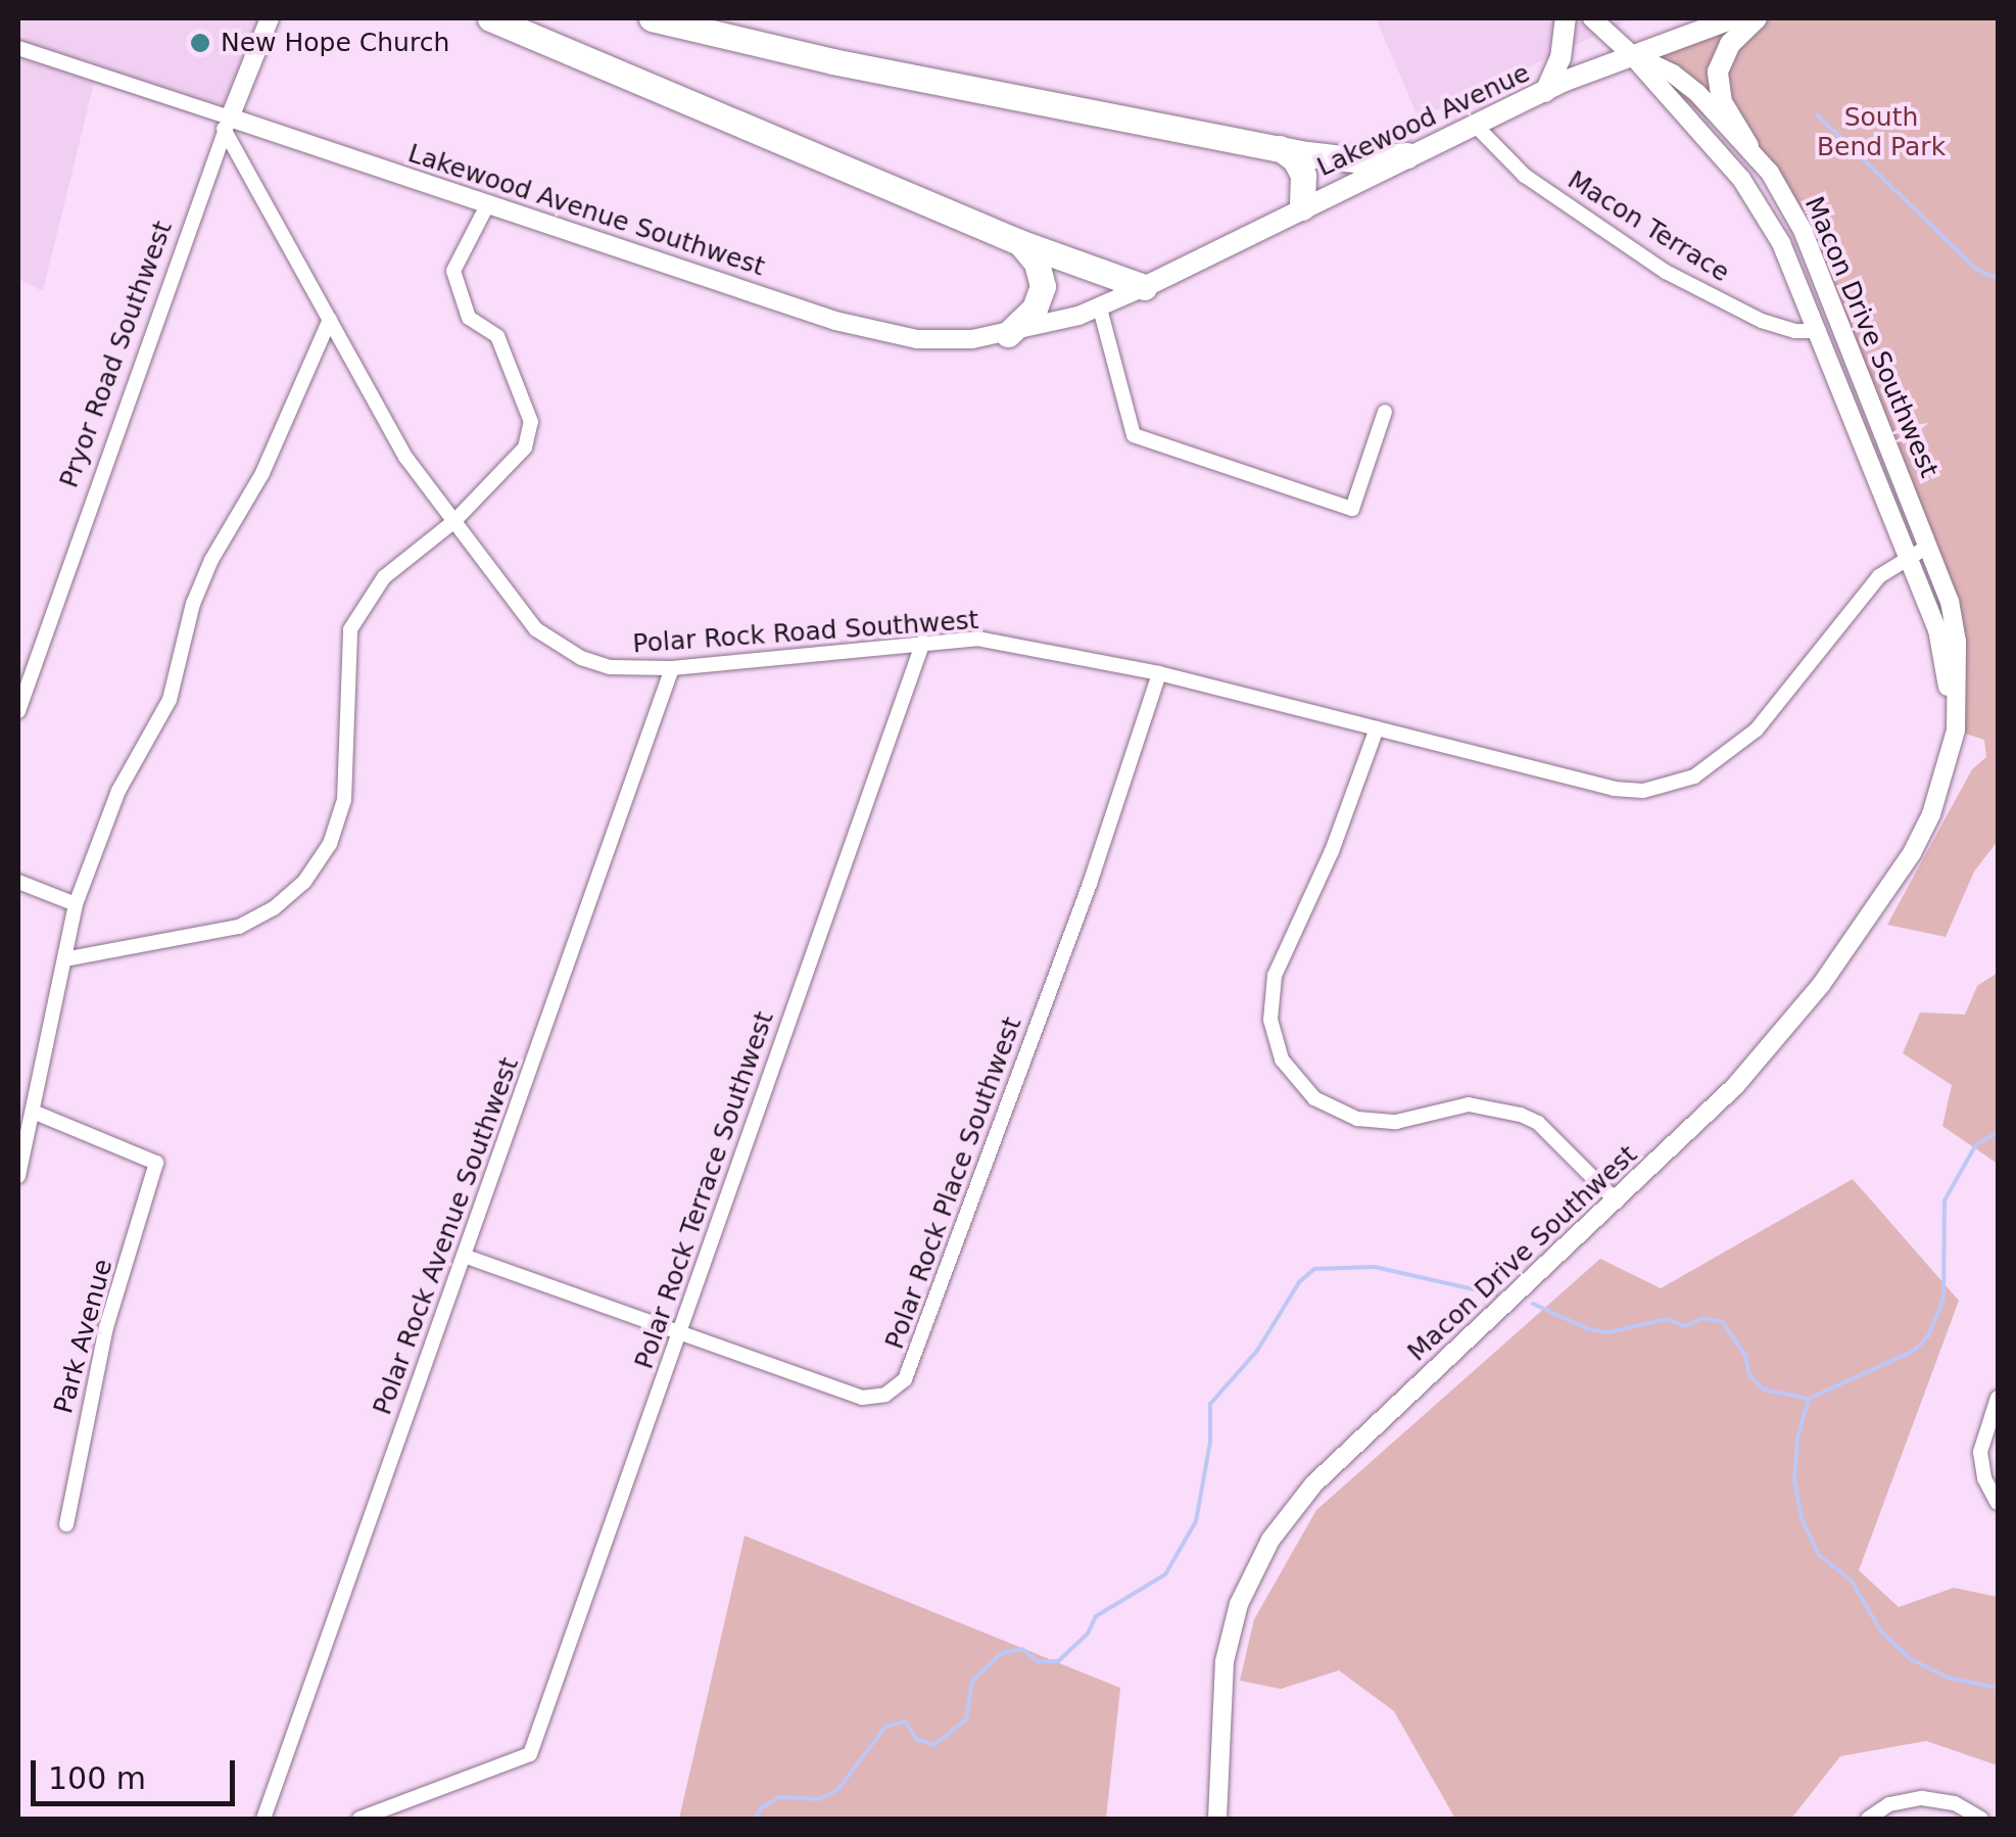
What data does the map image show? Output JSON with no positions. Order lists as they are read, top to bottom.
{
  "streets": {
    "main road": ["Lakewood Avenue"],
    "street": [
      "Lakewood Avenue Southwest",
      "Macon Terrace",
      "Macon Drive Southwest",
      "Pryor Road Southwest",
      "Polar Rock Road Southwest",
      "Polar Rock Place Southwest",
      "Polar Rock Terrace Southwest",
      "Polar Rock Avenue Southwest",
      "Park Avenue"
    ]
  },
  "crossings": [
    ["Lakewood Avenue", "Lakewood Avenue Southwest"],
    ["Lakewood Avenue", "Macon Terrace"],
    ["Lakewood Avenue", "Macon Drive Southwest"],
    ["Lakewood Avenue Southwest", "Pryor Road Southwest"],
    ["Lakewood Avenue Southwest", "Polar Rock Road Southwest"],
    ["Macon Terrace", "Macon Drive Southwest"],
    ["Macon Drive Southwest", "Polar Rock Road Southwest"],
    ["Pryor Road Southwest", "Polar Rock Road Southwest"],
    ["Polar Rock Road Southwest", "Polar Rock Place Southwest"],
    ["Polar Rock Road Southwest", "Polar Rock Terrace Southwest"],
    ["Polar Rock Road Southwest", "Polar Rock Avenue Southwest"],
    ["Polar Rock Place Southwest", "Polar Rock Terrace Southwest"],
    ["Polar Rock Place Southwest", "Polar Rock Avenue Southwest"]
  ],
  "parks": ["South Bend Park"],
  "places": ["New Hope Church"],
  "scale_bar": "100 m"
}
